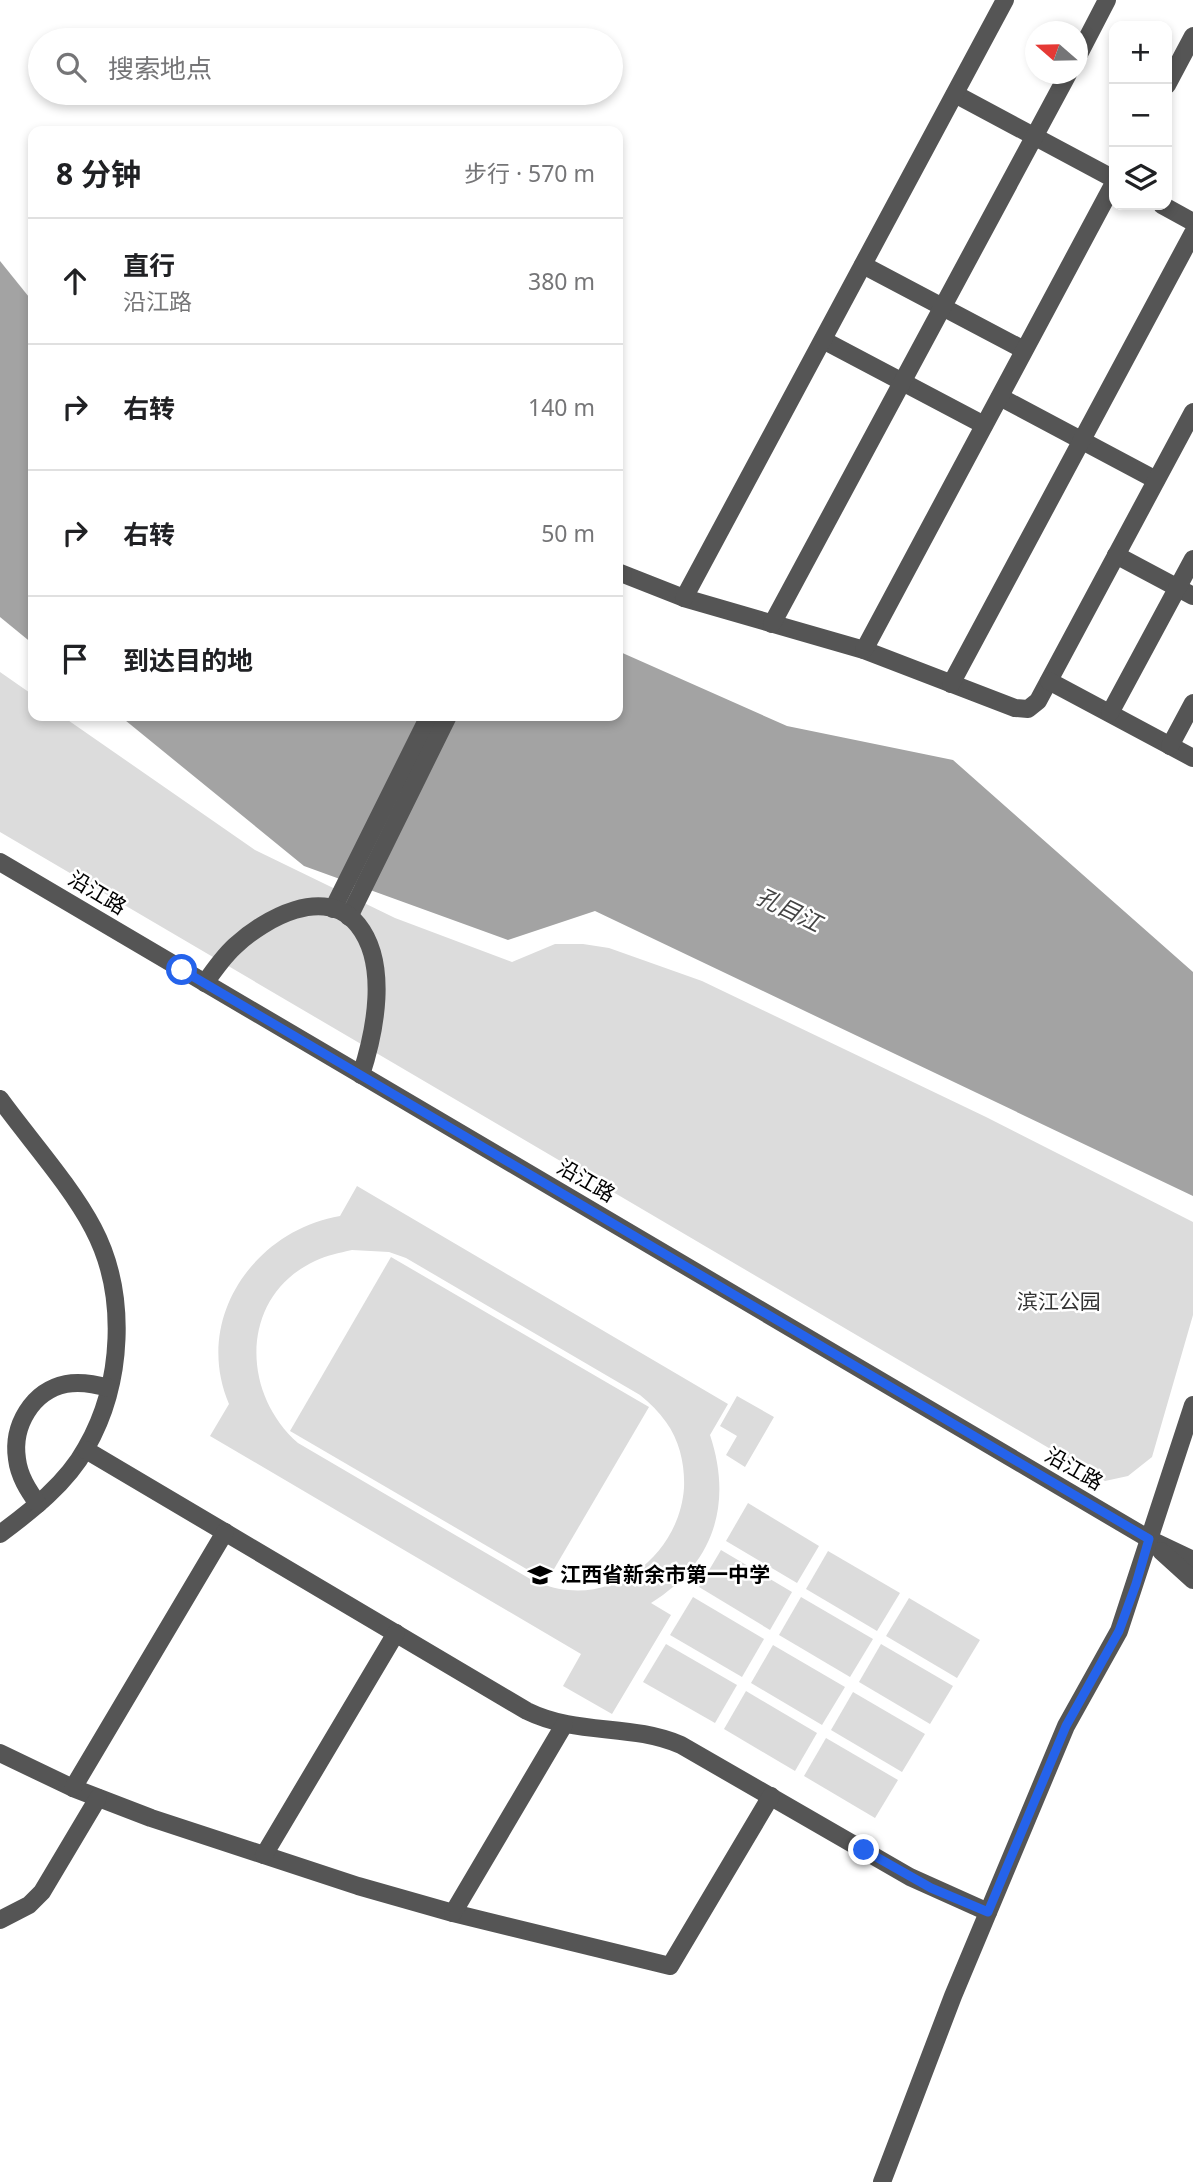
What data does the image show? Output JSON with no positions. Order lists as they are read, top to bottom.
{
  "streets": {
    "street": ["沿江路"]
  },
  "water": ["孔目江"],
  "parks": ["滨江公园"],
  "places": {
    "school or university": ["江西省新余市第一中学"]
  },
  "north": "left",
  "page": {
    "map_buttons": ["+", "−"],
    "search": "搜索地点",
    "heading": ["8 分钟", "步行 · 570 m"],
    "list": [
      ["直行", "沿江路", "380 m"],
      ["右转", "140 m"],
      ["右转", "50 m"],
      "到达目的地"
    ]
  }
}
